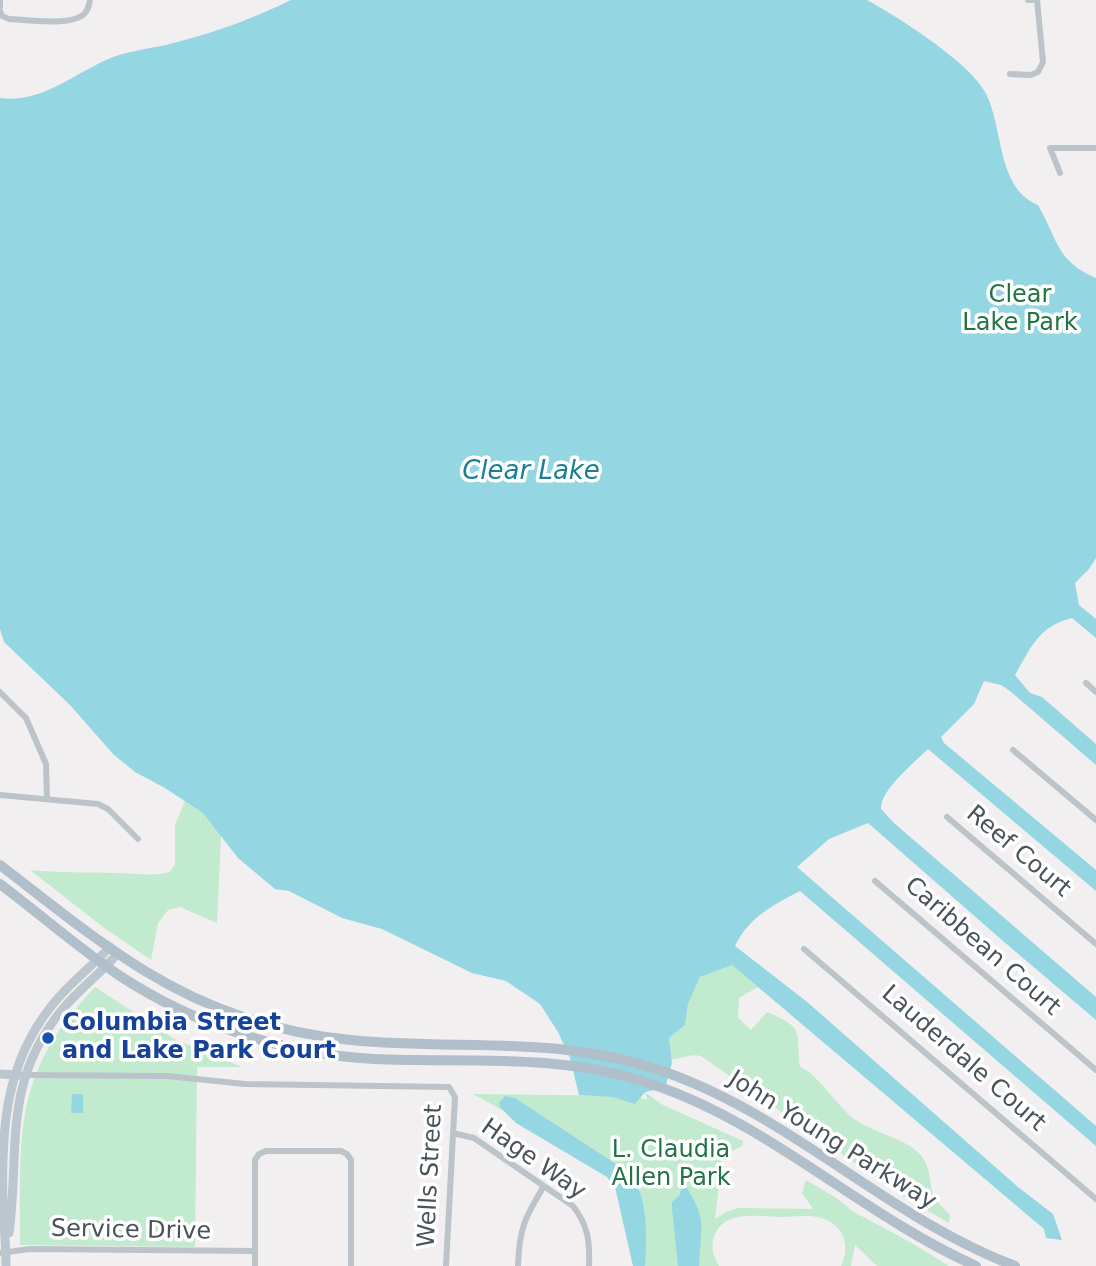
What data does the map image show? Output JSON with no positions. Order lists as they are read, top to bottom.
{
  "streets": {
    "main road": ["John Young Parkway"],
    "street": [
      "Reef Court",
      "Caribbean Court",
      "Lauderdale Court",
      "Hage Way",
      "Wells Street",
      "Service Drive"
    ]
  },
  "crossings": [
    ["Hage Way", "Wells Street"]
  ],
  "water": ["Clear Lake"],
  "parks": ["Clear Lake Park", "L. Claudia Allen Park"],
  "places": ["Columbia Street and Lake Park Court"]
}
